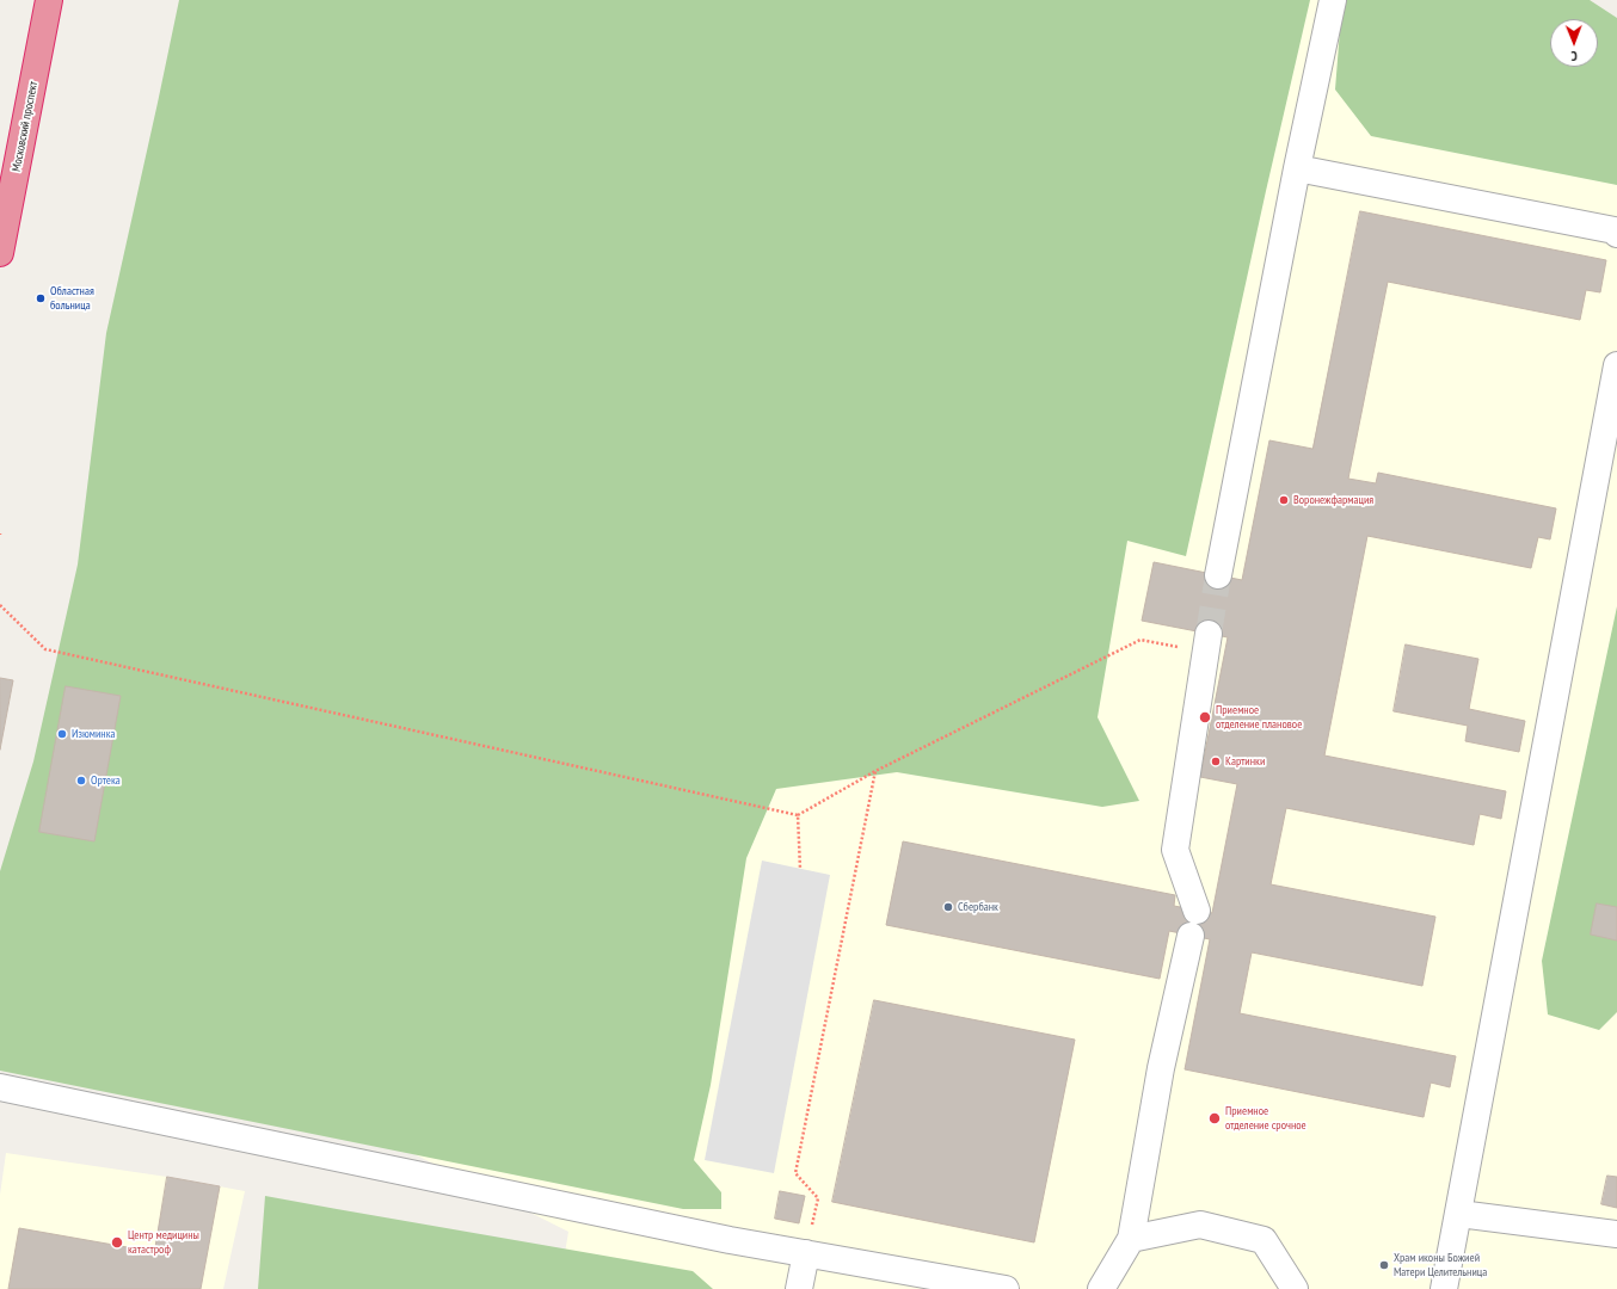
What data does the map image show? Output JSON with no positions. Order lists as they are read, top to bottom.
{
  "streets": {
    "highway": ["Московский проспект"]
  },
  "places": [
    "Областная больница",
    "Воронежфармация",
    "Приемное отделение плановое",
    "Изюминка",
    "Картинки",
    "Ортека",
    "Сбербанк",
    "Приемное отделение срочное",
    "Центр медицины катастроф",
    "Храм иконы Божией Матери Целительница"
  ],
  "north": "bottom"
}
